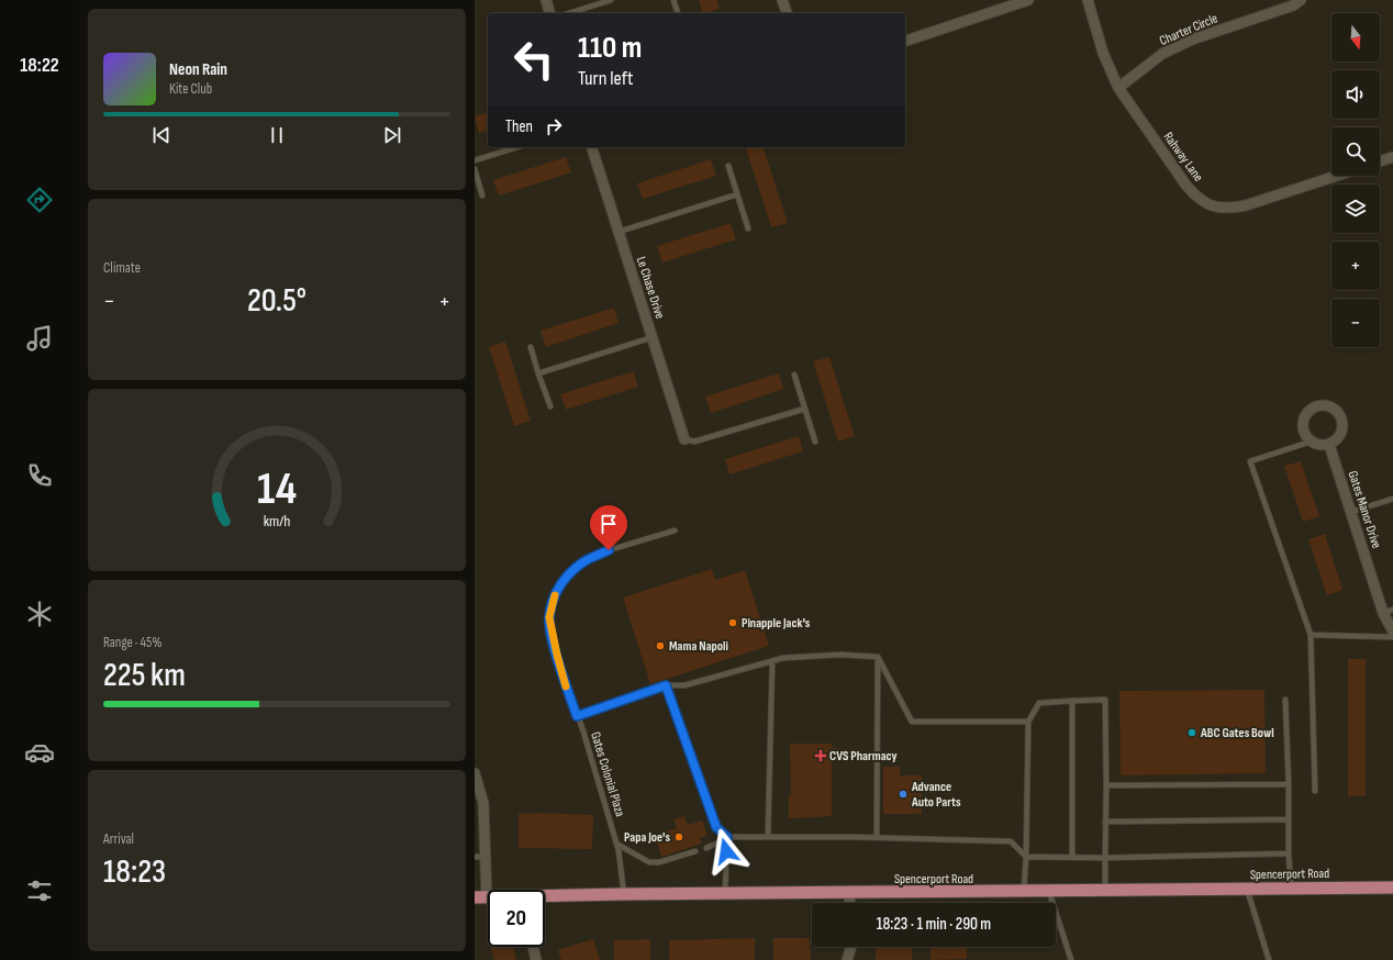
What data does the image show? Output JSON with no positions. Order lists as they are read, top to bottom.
{
  "streets": {
    "main road": ["Spencerport Road"],
    "street": [
      "Charter Circle",
      "Rahway Lane",
      "Le Chase Drive",
      "Gates Manor Drive"
    ],
    "lane": ["Gates Colonial Plaza"]
  },
  "crossings": [
    ["Charter Circle", "Rahway Lane"],
    ["Gates Colonial Plaza", "Spencerport Road"]
  ],
  "places": {
    "other": [
      "Pinapple Jack's",
      "Mama Napoli",
      "ABC Gates Bowl",
      "Advance Auto Parts",
      "Papa Joe's"
    ],
    "health": ["CVS Pharmacy"]
  },
  "north": "bottom",
  "page": {
    "tabs": "18:22",
    "map_buttons": ["+", "−"],
    "turn": ["110 m", "Turn left"],
    "song": ["Neon Rain", "Kite Club"],
    "then": "Then",
    "tile": [
      "Climate",
      ["Range · 45%", "225 km"],
      ["Arrival", "18:23"]
    ],
    "heat": ["−", "20.5°", "+"],
    "limit": "20",
    "trip": "18:23 · 1 min · 290 m",
    "gauge": ["14", "km/h"]
  }
}
